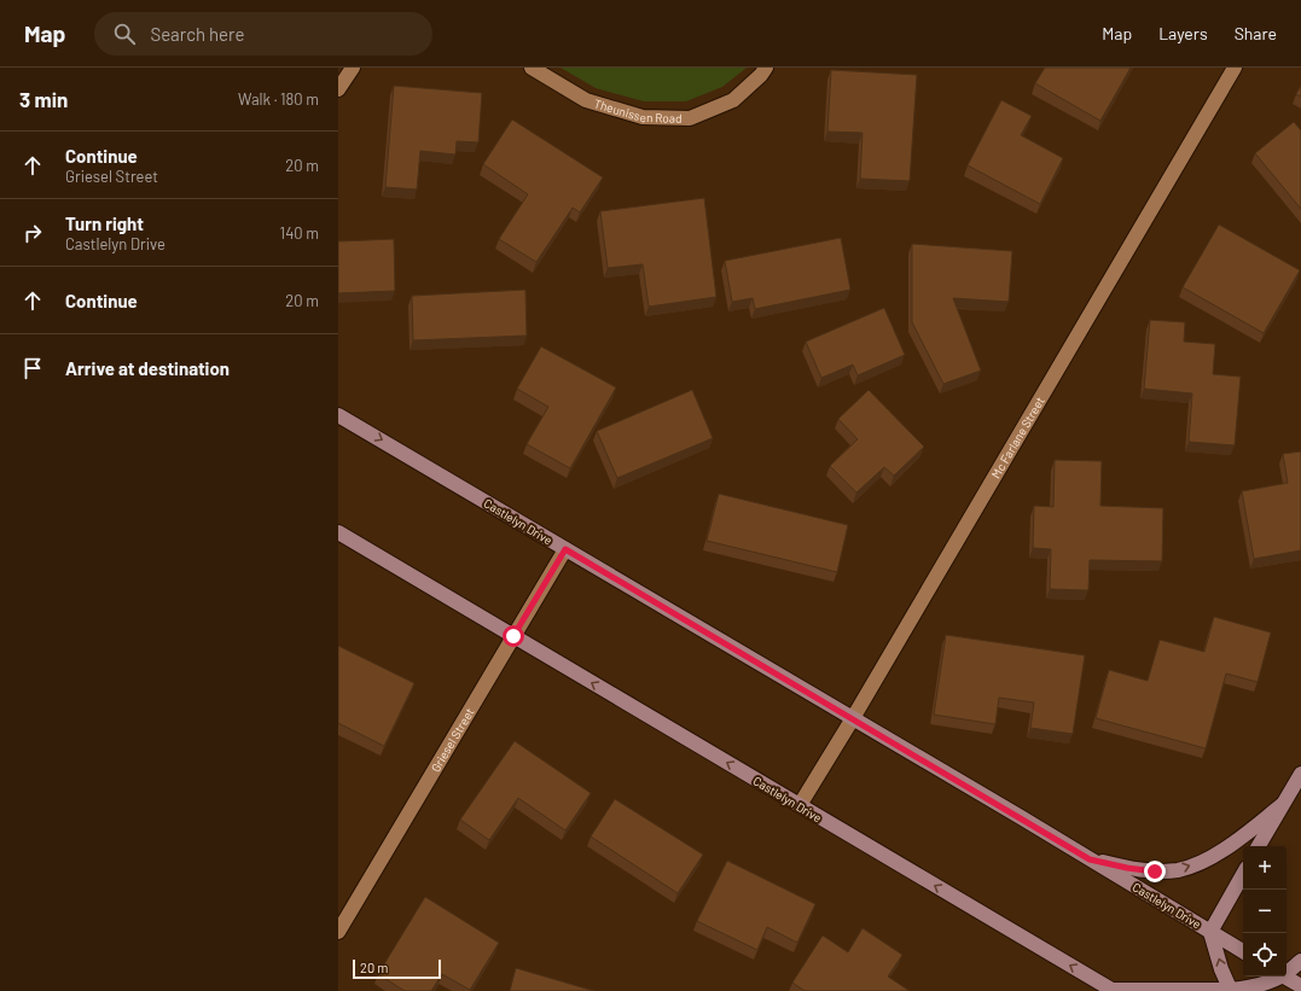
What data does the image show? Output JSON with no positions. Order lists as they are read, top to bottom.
{
  "streets": {
    "street": [
      "Theunissen Road",
      "Mc Farlane Street",
      "Castlelyn Drive",
      "Griesel Street"
    ]
  },
  "crossings": [
    ["Mc Farlane Street", "Castlelyn Drive"],
    ["Castlelyn Drive", "Griesel Street"]
  ],
  "scale_bar": "20 m",
  "page": {
    "header": "Map",
    "search": "Search here",
    "nav": ["Map", "Layers", "Share"],
    "heading": ["3 min", "Walk · 180 m"],
    "list": [
      ["Continue", "Griesel Street", "20 m"],
      ["Turn right", "Castlelyn Drive", "140 m"],
      ["Continue", "20 m"],
      "Arrive at destination"
    ],
    "map_buttons": ["+", "−"],
    "scale": "20 m"
  }
}
